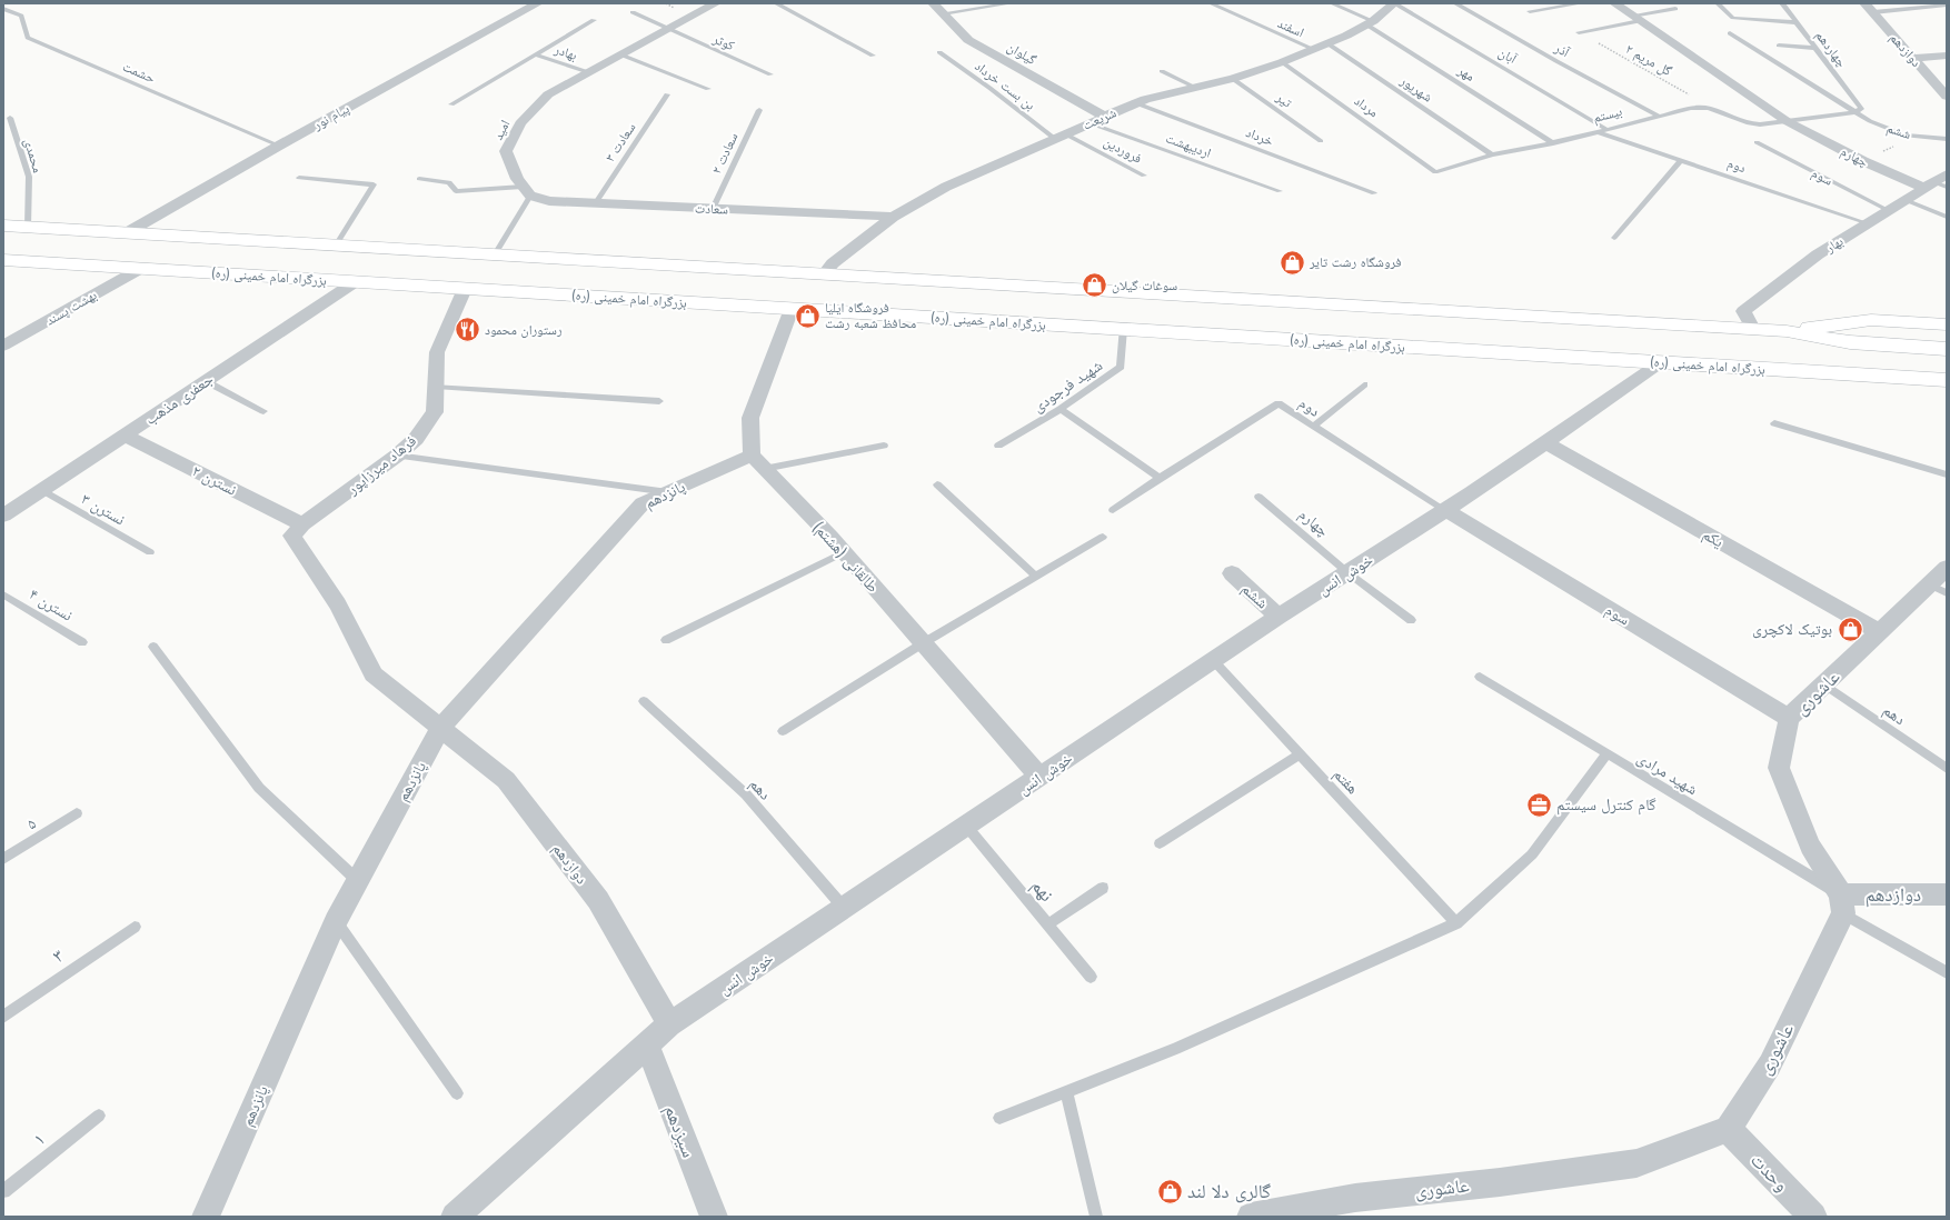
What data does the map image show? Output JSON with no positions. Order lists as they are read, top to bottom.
{
  "streets": {
    "highway": ["بزرگراه امام خمینی (ره)"],
    "street": [
      "دوازدهم",
      "گیلوان",
      "پیام نور",
      "شریعت",
      "امید",
      "ششم",
      "چهارم",
      "سوم",
      "سعادت",
      "بهار",
      "بهشت پسند",
      "جعفری مذهب",
      "فرهاد میرزاپور",
      "نسترن ۲",
      "پانزدهم",
      "یکم",
      "طالقانی (هشتم)",
      "خوش انس",
      "عاشوری",
      "سیزدهم",
      "وحدت"
    ],
    "lane": [
      "اسفند",
      "کوثر",
      "چهاردهم",
      "آذر",
      "بهادر",
      "آبان",
      "حشمت",
      "مهر",
      "بن بست خرداد",
      "شهریور",
      "تیر",
      "مرداد",
      "بیستم",
      "خرداد",
      "سعادت ۳",
      "اردیبهشت",
      "فروردین",
      "سعادت ۲",
      "محمدی",
      "دوم",
      "شهید فرجودی",
      "نسترن ۳",
      "نسترن ۴",
      "دهم",
      "شهید مرادی",
      "هفتم",
      "۵",
      "نهم",
      "۳",
      "۱"
    ],
    "path": ["گل مریم ۲"]
  },
  "crossings": [
    ["اسفند", "شریعت"],
    ["کوثر", "امید"],
    ["چهاردهم", "بیستم"],
    ["آذر", "بیستم"],
    ["دوازدهم", "فرهاد میرزاپور"],
    ["دوازدهم", "نسترن ۲"],
    ["دوازدهم", "پانزدهم"],
    ["دوازدهم", "خوش انس"],
    ["دوازدهم", "عاشوری"],
    ["دوازدهم", "شهید مرادی"],
    ["بهادر", "امید"],
    ["گیلوان", "شریعت"],
    ["آبان", "بیستم"],
    ["آبان", "شریعت"],
    ["گل مریم ۲", "بیستم"],
    ["حشمت", "پیام نور"],
    ["مهر", "بیستم"],
    ["مهر", "شریعت"],
    ["بن بست خرداد", "شریعت"],
    ["بن بست خرداد", "فروردین"],
    ["شهریور", "بیستم"],
    ["شهریور", "شریعت"],
    ["تیر", "شریعت"],
    ["مرداد", "بیستم"],
    ["مرداد", "شریعت"],
    ["بیستم", "ششم"],
    ["بیستم", "چهارم"],
    ["بیستم", "دوم"],
    ["شریعت", "خرداد"],
    ["شریعت", "اردیبهشت"],
    ["شریعت", "فروردین"],
    ["شریعت", "سعادت"],
    ["امید", "سعادت"],
    ["ششم", "خوش انس"],
    ["سعادت ۳", "سعادت"],
    ["سعادت ۲", "سعادت"],
    ["چهارم", "بهار"],
    ["چهارم", "خوش انس"],
    ["دوم", "سوم"],
    ["دوم", "بهار"],
    ["دوم", "خوش انس"],
    ["سوم", "بهار"],
    ["سوم", "خوش انس"],
    ["سوم", "عاشوری"],
    ["بزرگراه امام خمینی (ره)", "بهشت پسند"],
    ["بزرگراه امام خمینی (ره)", "شهید فرجودی"],
    ["بزرگراه امام خمینی (ره)", "جعفری مذهب"],
    ["بزرگراه امام خمینی (ره)", "فرهاد میرزاپور"],
    ["بزرگراه امام خمینی (ره)", "خوش انس"],
    ["جعفری مذهب", "نسترن ۲"],
    ["جعفری مذهب", "نسترن ۳"],
    ["فرهاد میرزاپور", "نسترن ۲"],
    ["پانزدهم", "طالقانی (هشتم)"],
    ["یکم", "خوش انس"],
    ["یکم", "عاشوری"],
    ["طالقانی (هشتم)", "خوش انس"],
    ["خوش انس", "دهم"],
    ["خوش انس", "هفتم"],
    ["خوش انس", "نهم"],
    ["خوش انس", "سیزدهم"],
    ["عاشوری", "دهم"],
    ["عاشوری", "شهید مرادی"],
    ["عاشوری", "وحدت"]
  ],
  "places": {
    "shop": [
      "فروشگاه رشت تاير",
      "سوغات گیلان",
      "فروشگاه ایلیا محافظ شعبه رشت",
      "بوتیک لاکچری",
      "گالری دلا لند"
    ],
    "restaurant": ["رستوران محمود"],
    "office": ["گام کنترل سیستم"]
  }
}
